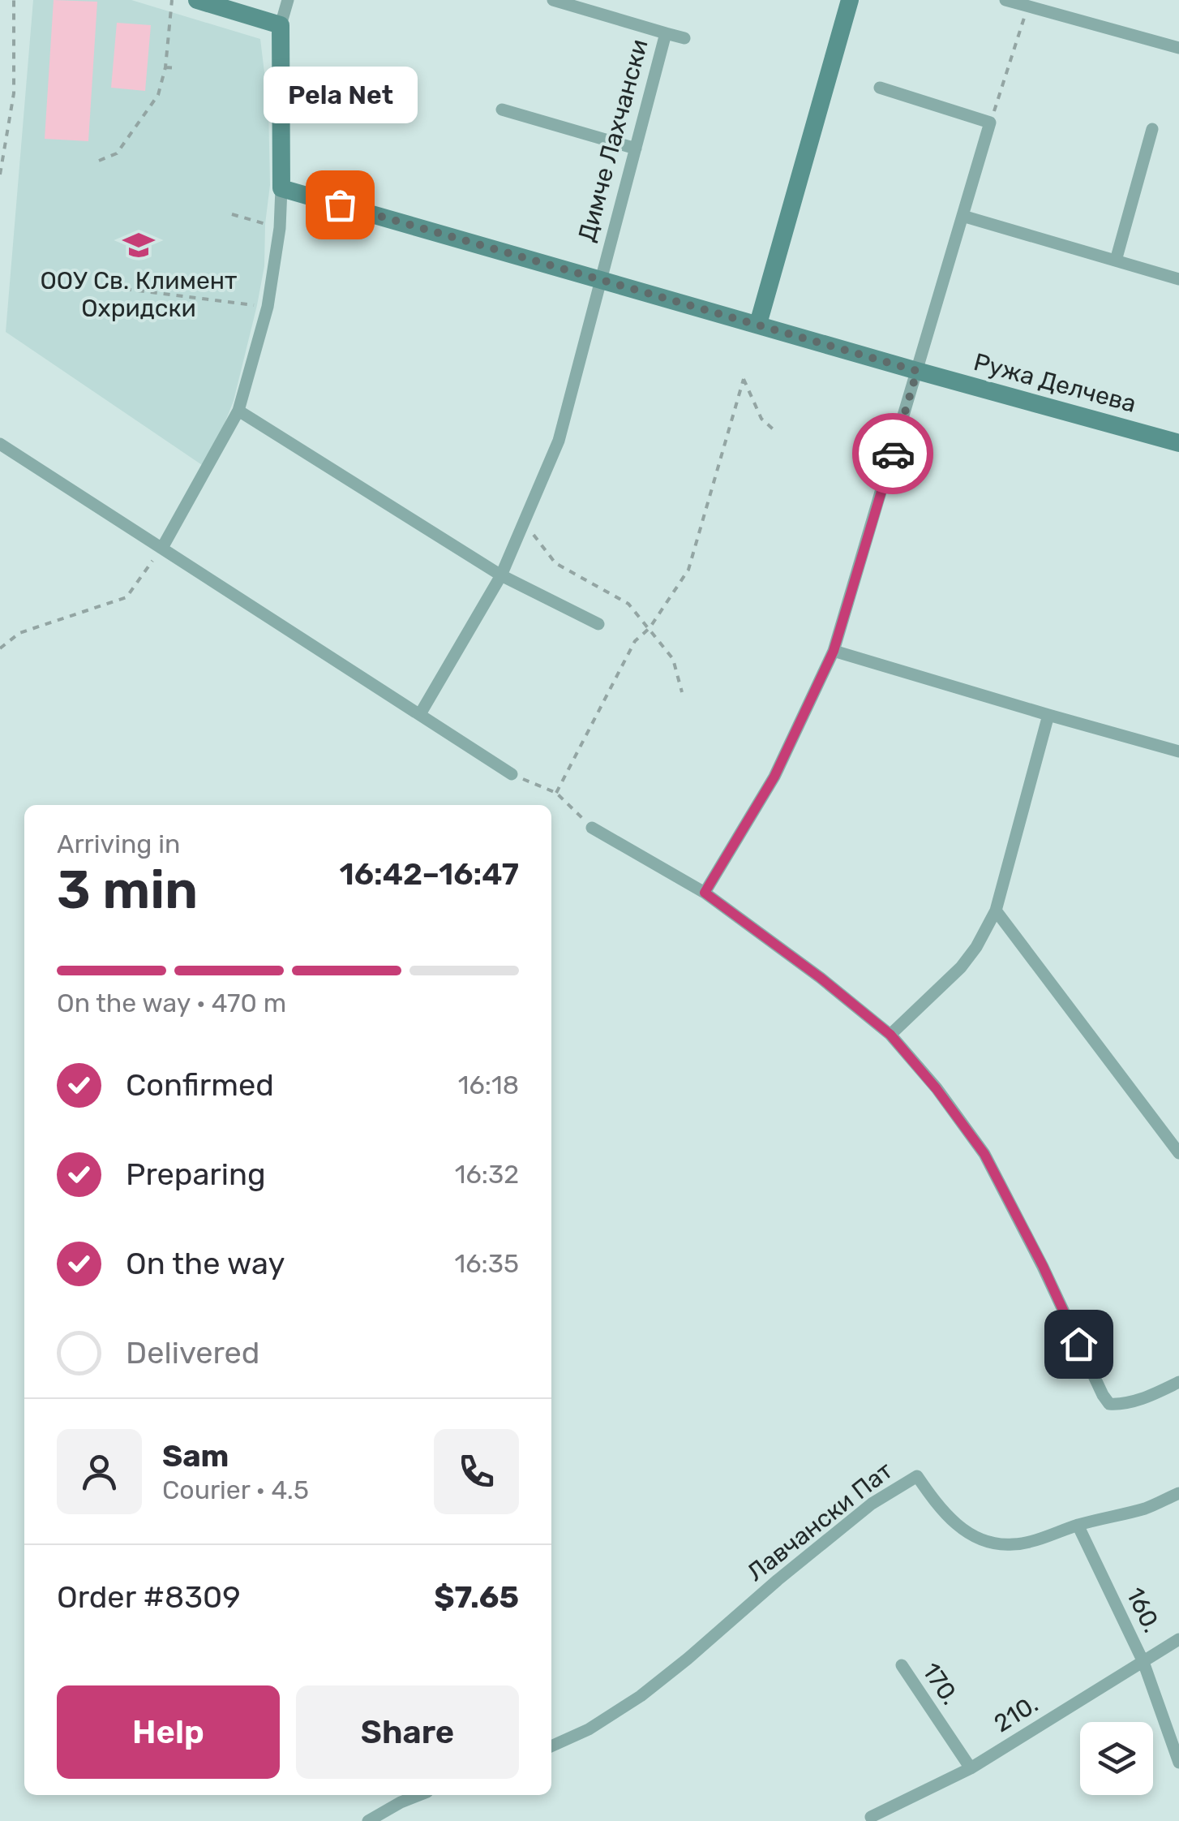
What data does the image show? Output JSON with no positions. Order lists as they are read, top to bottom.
{
  "streets": {
    "street": [
      "Димче Лахчански",
      "Ружа Делчева",
      "Лавчански Пат",
      "160.",
      "170.",
      "210."
    ]
  },
  "crossings": [
    ["Димче Лахчански", "Ружа Делчева"],
    ["Лавчански Пат", "160."],
    ["160.", "210."],
    ["170.", "210."]
  ],
  "places": {
    "other": ["Pela Net"],
    "school or university": ["ООУ Св. Климент Охридски"]
  },
  "page": {
    "bubble": "Pela Net",
    "heading": ["3 min", "Arriving in", "16:42–16:47"],
    "panel": [
      "Sam",
      "Courier · 4.5",
      "Order #8309",
      "$7.65"
    ],
    "bar": "On the way · 470 m",
    "list": [
      ["Confirmed", "16:18"],
      ["Preparing", "16:32"],
      ["On the way", "16:35"],
      "Delivered"
    ],
    "buttons": ["Help", "Share"]
  }
}
